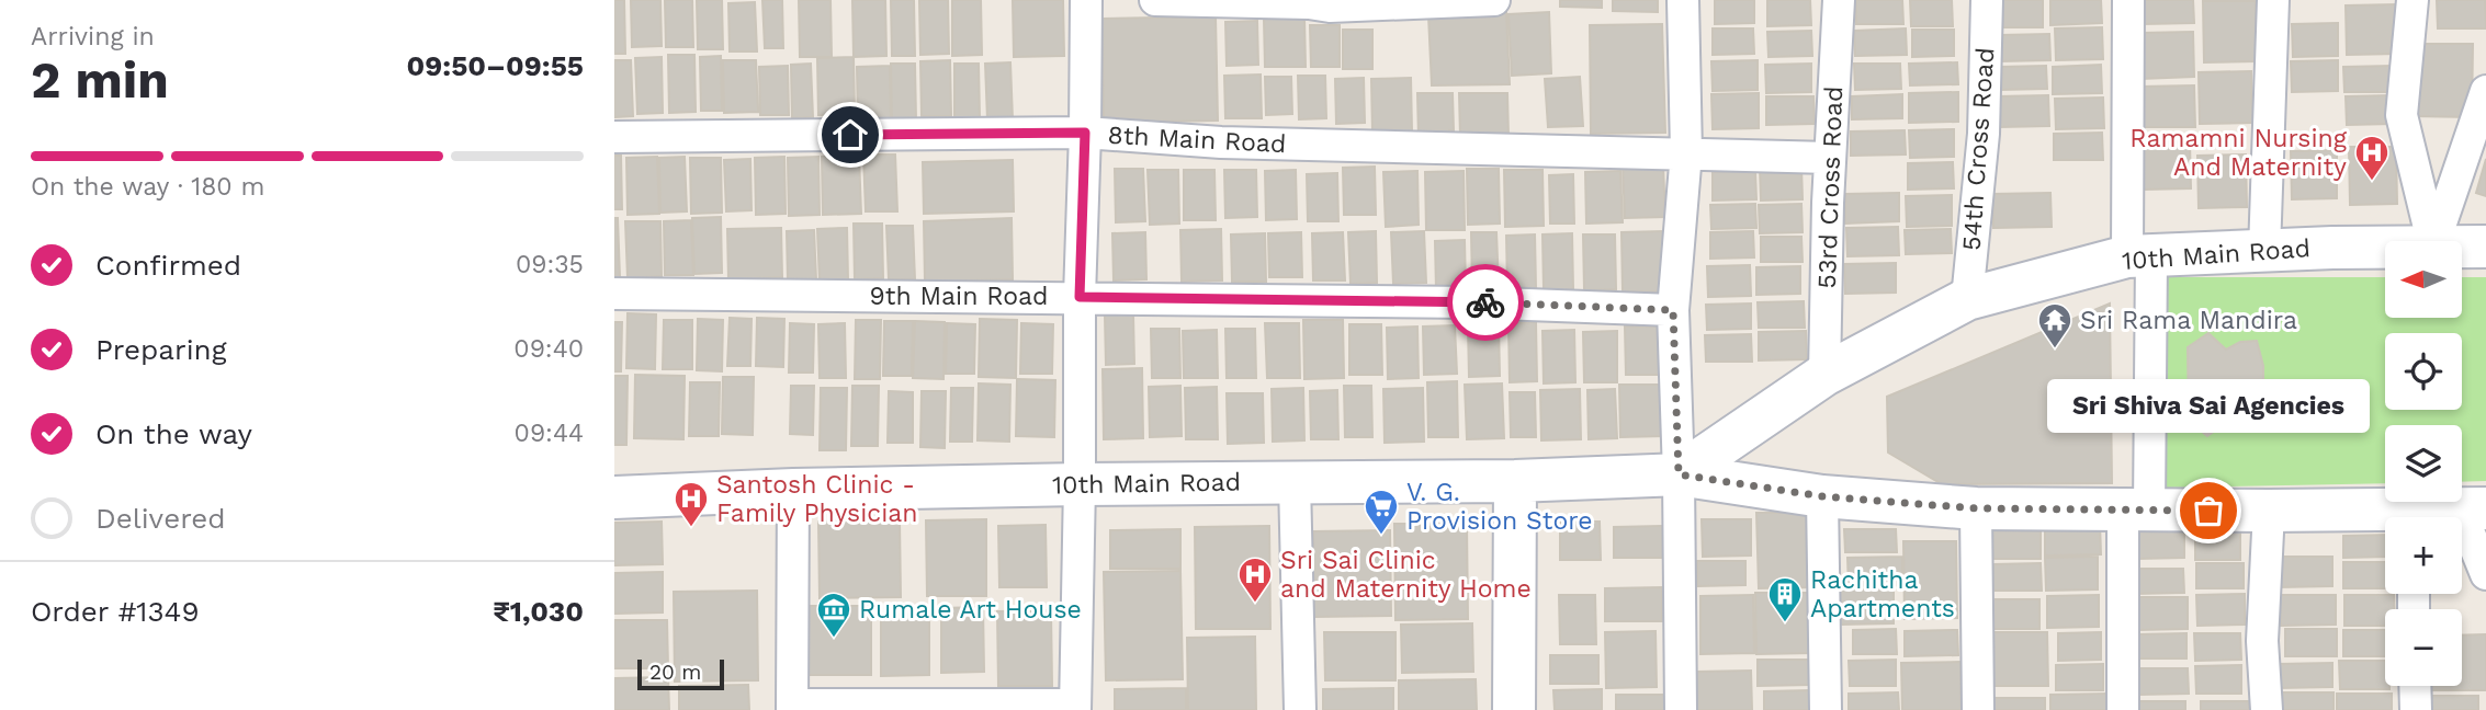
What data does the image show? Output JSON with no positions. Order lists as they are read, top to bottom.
{
  "streets": {
    "street": [
      "8th Main Road",
      "54th Cross Road",
      "53rd Cross Road",
      "10th Main Road",
      "9th Main Road"
    ]
  },
  "crossings": [
    ["8th Main Road", "53rd Cross Road"],
    ["54th Cross Road", "10th Main Road"],
    ["53rd Cross Road", "10th Main Road"]
  ],
  "places": {
    "hospital": ["Ramamni Nursing And Maternity", "Santosh Clinic - Family Physician", "Sri Sai Clinic and Maternity Home"],
    "temple": ["Sri Rama Mandira"],
    "other": ["Sri Shiva Sai Agencies"],
    "supermarket": ["V. G. Provision Store"],
    "building": ["Rachitha Apartments"],
    "museum": ["Rumale Art House"]
  },
  "scale_bar": "20 m",
  "north": "left",
  "page": {
    "heading": ["2 min", "Arriving in", "09:50–09:55"],
    "panel": ["Order #1349", "₹1,030"],
    "bar": "On the way · 180 m",
    "list": [
      ["Confirmed", "09:35"],
      ["Preparing", "09:40"],
      ["On the way", "09:44"],
      "Delivered"
    ],
    "map_buttons": ["+", "−"],
    "bubble": "Sri Shiva Sai Agencies",
    "scale": "20 m"
  }
}
